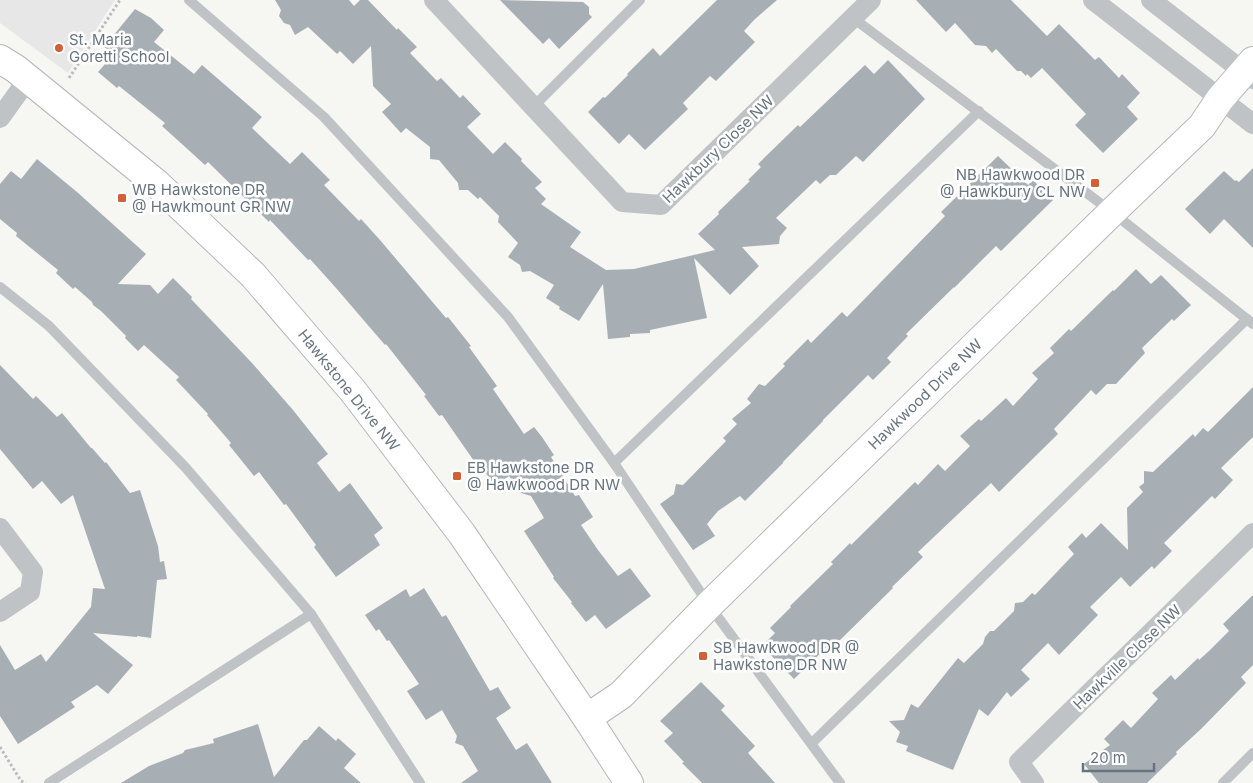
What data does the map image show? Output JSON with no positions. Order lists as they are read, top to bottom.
{
  "streets": {
    "street": [
      "Hawkbury Close NW",
      "Hawkstone Drive NW",
      "Hawkwood Drive NW",
      "Hawkville Close NW"
    ]
  },
  "crossings": [
    ["Hawkstone Drive NW", "Hawkwood Drive NW"]
  ],
  "places": {
    "other": ["St. Maria Goretti School"],
    "transit": [
      "NB Hawkwood DR @ Hawkbury CL NW",
      "WB Hawkstone DR @ Hawkmount GR NW",
      "EB Hawkstone DR @ Hawkwood DR NW",
      "SB Hawkwood DR @ Hawkstone DR NW"
    ]
  },
  "scale_bar": "20 m"
}
